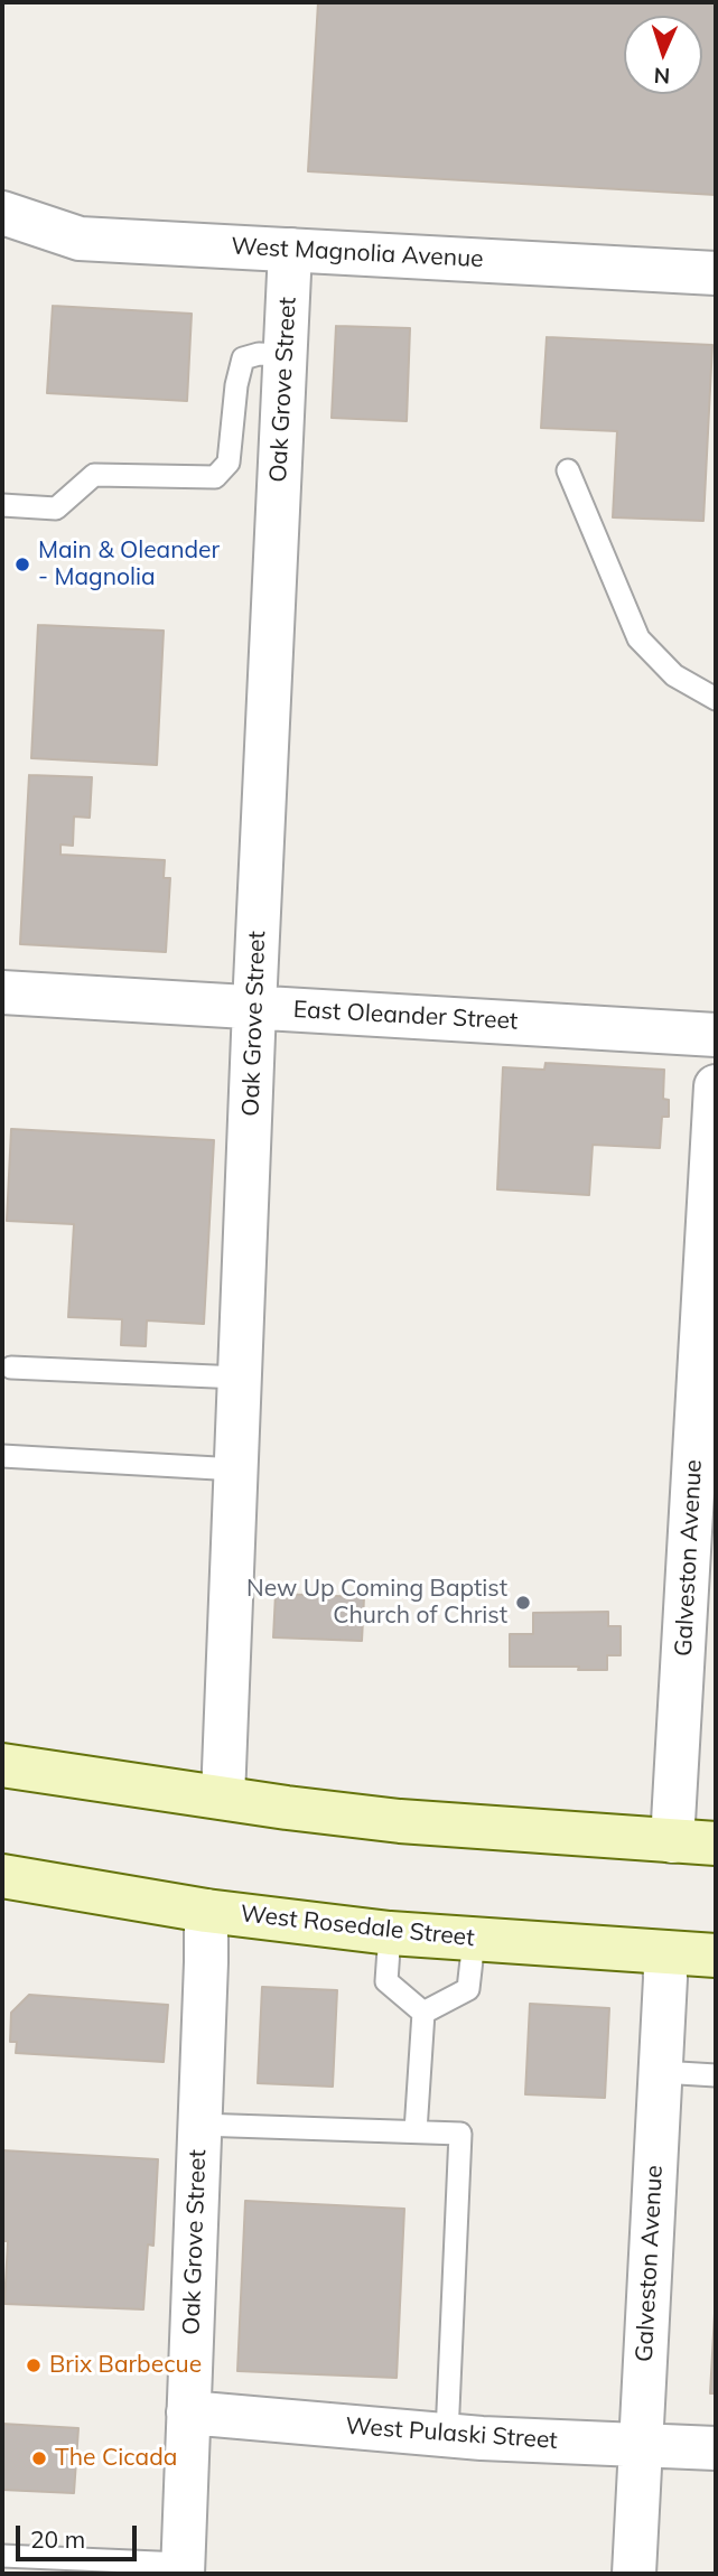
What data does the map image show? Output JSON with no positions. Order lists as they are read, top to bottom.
{
  "streets": {
    "main road": ["West Rosedale Street"],
    "street": [
      "West Magnolia Avenue",
      "Oak Grove Street",
      "East Oleander Street",
      "Galveston Avenue",
      "West Pulaski Street"
    ]
  },
  "crossings": [
    ["West Magnolia Avenue", "Oak Grove Street"],
    ["Oak Grove Street", "East Oleander Street"],
    ["Oak Grove Street", "West Rosedale Street"],
    ["Oak Grove Street", "West Pulaski Street"],
    ["Galveston Avenue", "West Rosedale Street"],
    ["Galveston Avenue", "West Pulaski Street"]
  ],
  "places": [
    "Main & Oleander - Magnolia",
    "New Up Coming Baptist Church of Christ",
    "Brix Barbecue",
    "The Cicada"
  ],
  "scale_bar": "20 m",
  "north": "bottom"
}
